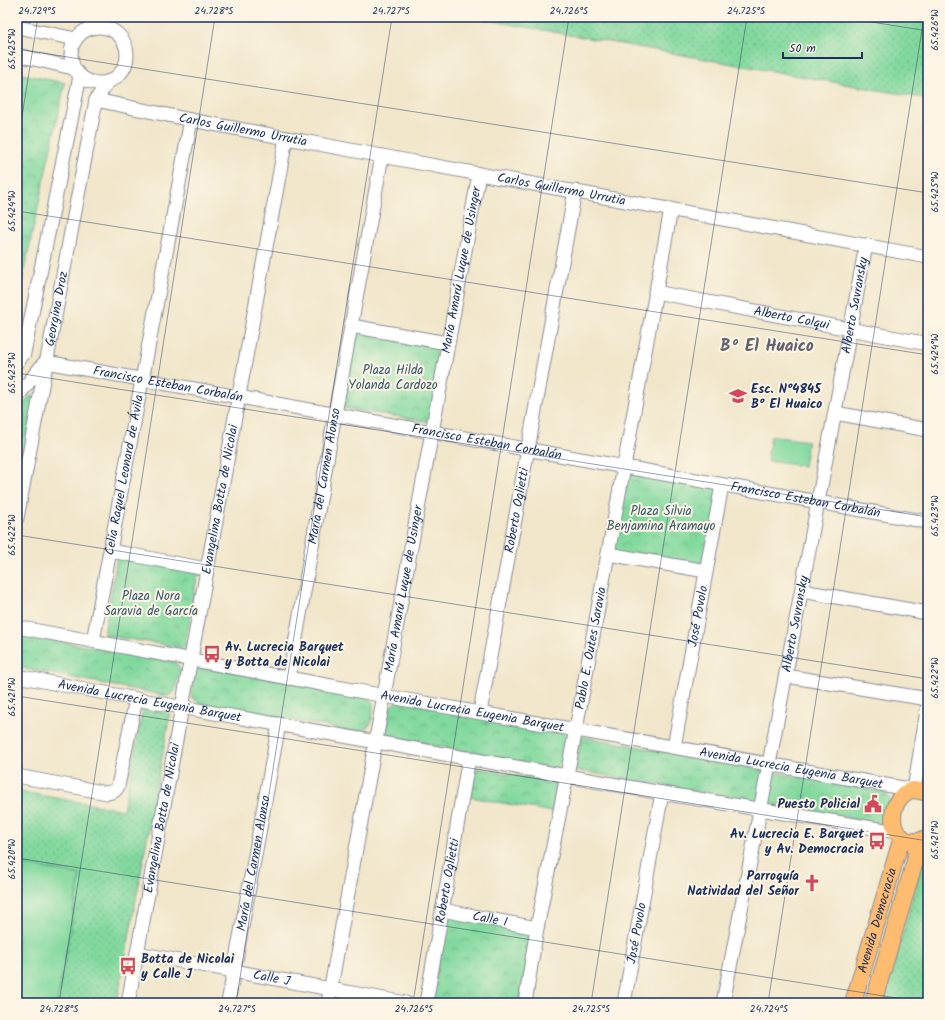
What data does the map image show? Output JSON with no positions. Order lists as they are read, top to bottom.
{
  "streets": {
    "main road": ["Avenida Democracia"],
    "street": [
      "Carlos Guillermo Urrutia",
      "María Amarú Luque de Usinger",
      "Alberto Savransky",
      "Georgina Droz",
      "Alberto Colqui",
      "Francisco Esteban Corbalán",
      "Celia Raquel Leonard de Ávila",
      "María del Carmen Alonso",
      "Evangelina Botta de Nicolai",
      "Roberto Oglietti",
      "José Povolo",
      "Pablo E. Outes Saravia",
      "Avenida Lucrecia Eugenia Barquet",
      "Calle I",
      "Calle J"
    ]
  },
  "crossings": [
    ["Carlos Guillermo Urrutia", "María Amarú Luque de Usinger"],
    ["Carlos Guillermo Urrutia", "Alberto Savransky"],
    ["Carlos Guillermo Urrutia", "Georgina Droz"],
    ["Carlos Guillermo Urrutia", "Celia Raquel Leonard de Ávila"],
    ["Carlos Guillermo Urrutia", "María del Carmen Alonso"],
    ["Carlos Guillermo Urrutia", "Evangelina Botta de Nicolai"],
    ["Carlos Guillermo Urrutia", "Roberto Oglietti"],
    ["Carlos Guillermo Urrutia", "Pablo E. Outes Saravia"],
    ["María Amarú Luque de Usinger", "Francisco Esteban Corbalán"],
    ["María Amarú Luque de Usinger", "Avenida Lucrecia Eugenia Barquet"],
    ["María Amarú Luque de Usinger", "Calle J"],
    ["Alberto Savransky", "Alberto Colqui"],
    ["Alberto Savransky", "Francisco Esteban Corbalán"],
    ["Alberto Savransky", "Avenida Lucrecia Eugenia Barquet"],
    ["Georgina Droz", "Francisco Esteban Corbalán"],
    ["Alberto Colqui", "Pablo E. Outes Saravia"],
    ["Francisco Esteban Corbalán", "Celia Raquel Leonard de Ávila"],
    ["Francisco Esteban Corbalán", "María del Carmen Alonso"],
    ["Francisco Esteban Corbalán", "Evangelina Botta de Nicolai"],
    ["Francisco Esteban Corbalán", "Roberto Oglietti"],
    ["Francisco Esteban Corbalán", "José Povolo"],
    ["Francisco Esteban Corbalán", "Pablo E. Outes Saravia"],
    ["Celia Raquel Leonard de Ávila", "Avenida Lucrecia Eugenia Barquet"],
    ["María del Carmen Alonso", "Avenida Lucrecia Eugenia Barquet"],
    ["María del Carmen Alonso", "Calle J"],
    ["Evangelina Botta de Nicolai", "Avenida Lucrecia Eugenia Barquet"],
    ["Evangelina Botta de Nicolai", "Calle J"],
    ["Roberto Oglietti", "Avenida Lucrecia Eugenia Barquet"],
    ["Roberto Oglietti", "Calle I"],
    ["José Povolo", "Avenida Lucrecia Eugenia Barquet"],
    ["Pablo E. Outes Saravia", "Avenida Lucrecia Eugenia Barquet"],
    ["Pablo E. Outes Saravia", "Calle I"],
    ["Avenida Lucrecia Eugenia Barquet", "Avenida Democracia"]
  ],
  "districts": ["Bº El Huaico"],
  "parks": ["Plaza Hilda Yolanda Cardozo", "Plaza Silvia Benjamina Aramayo", "Plaza Nora Saravia de García"],
  "places": {
    "school or university": ["Esc. N°4845 B° El Huaico"],
    "bus stop": ["Av. Lucrecia Barquet y Botta de Nicolai", "Av. Lucrecia E. Barquet y Av. Democracia", "Botta de Nicolai y Calle J"],
    "public building": ["Puesto Policial"],
    "church": ["Parroquía Natividad del Señor"]
  },
  "scale_bar": "50 m",
  "coordinates": [
    "24.729°S",
    "24.728°S",
    "24.727°S",
    "24.726°S",
    "24.725°S",
    "65.426°W",
    "65.425°W",
    "65.424°W",
    "65.423°W",
    "65.422°W",
    "65.421°W",
    "65.420°W",
    "24.724°S"
  ]
}
